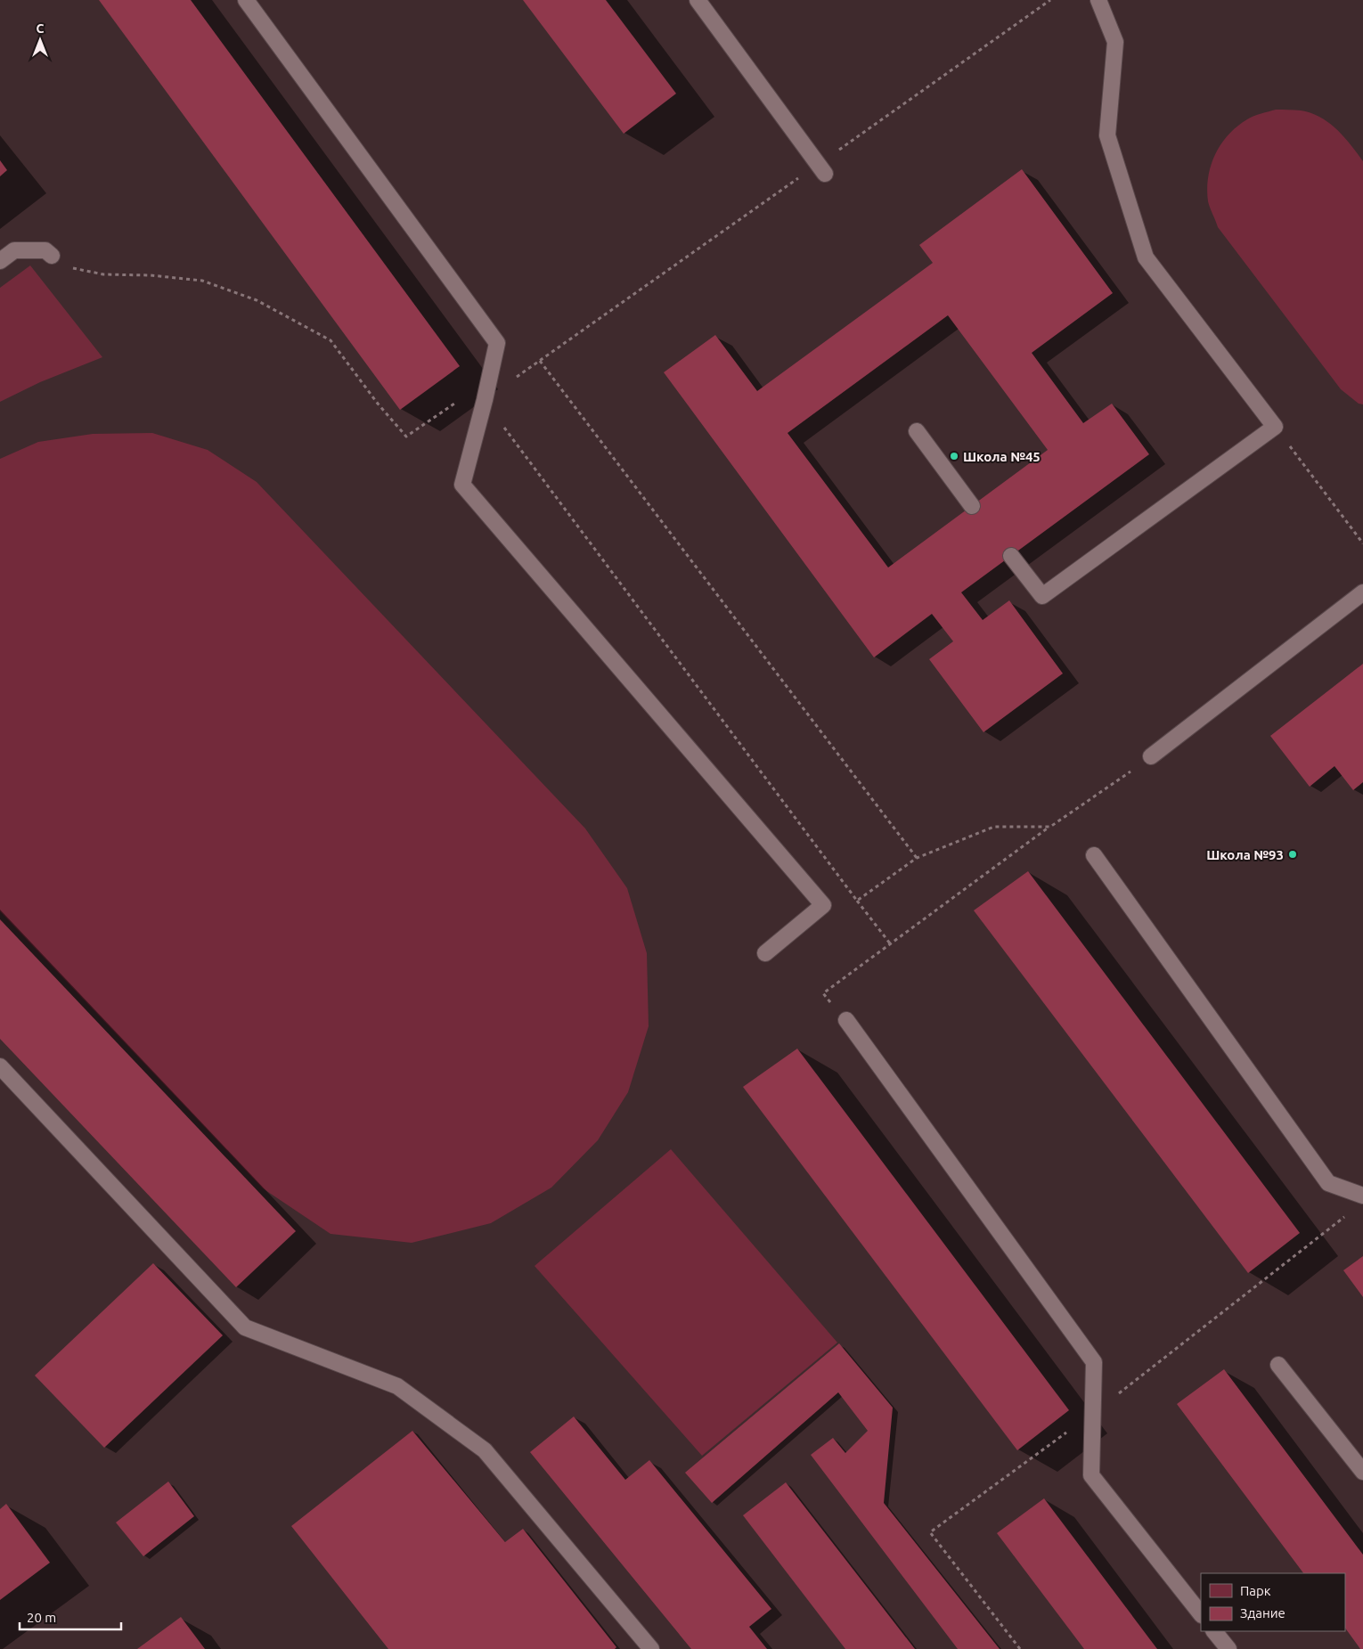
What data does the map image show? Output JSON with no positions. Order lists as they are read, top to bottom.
{
  "places": ["Школа №45", "Школа №93"],
  "legend": ["Парк", "Здание"],
  "scale_bar": "20 m",
  "north": "top"
}
